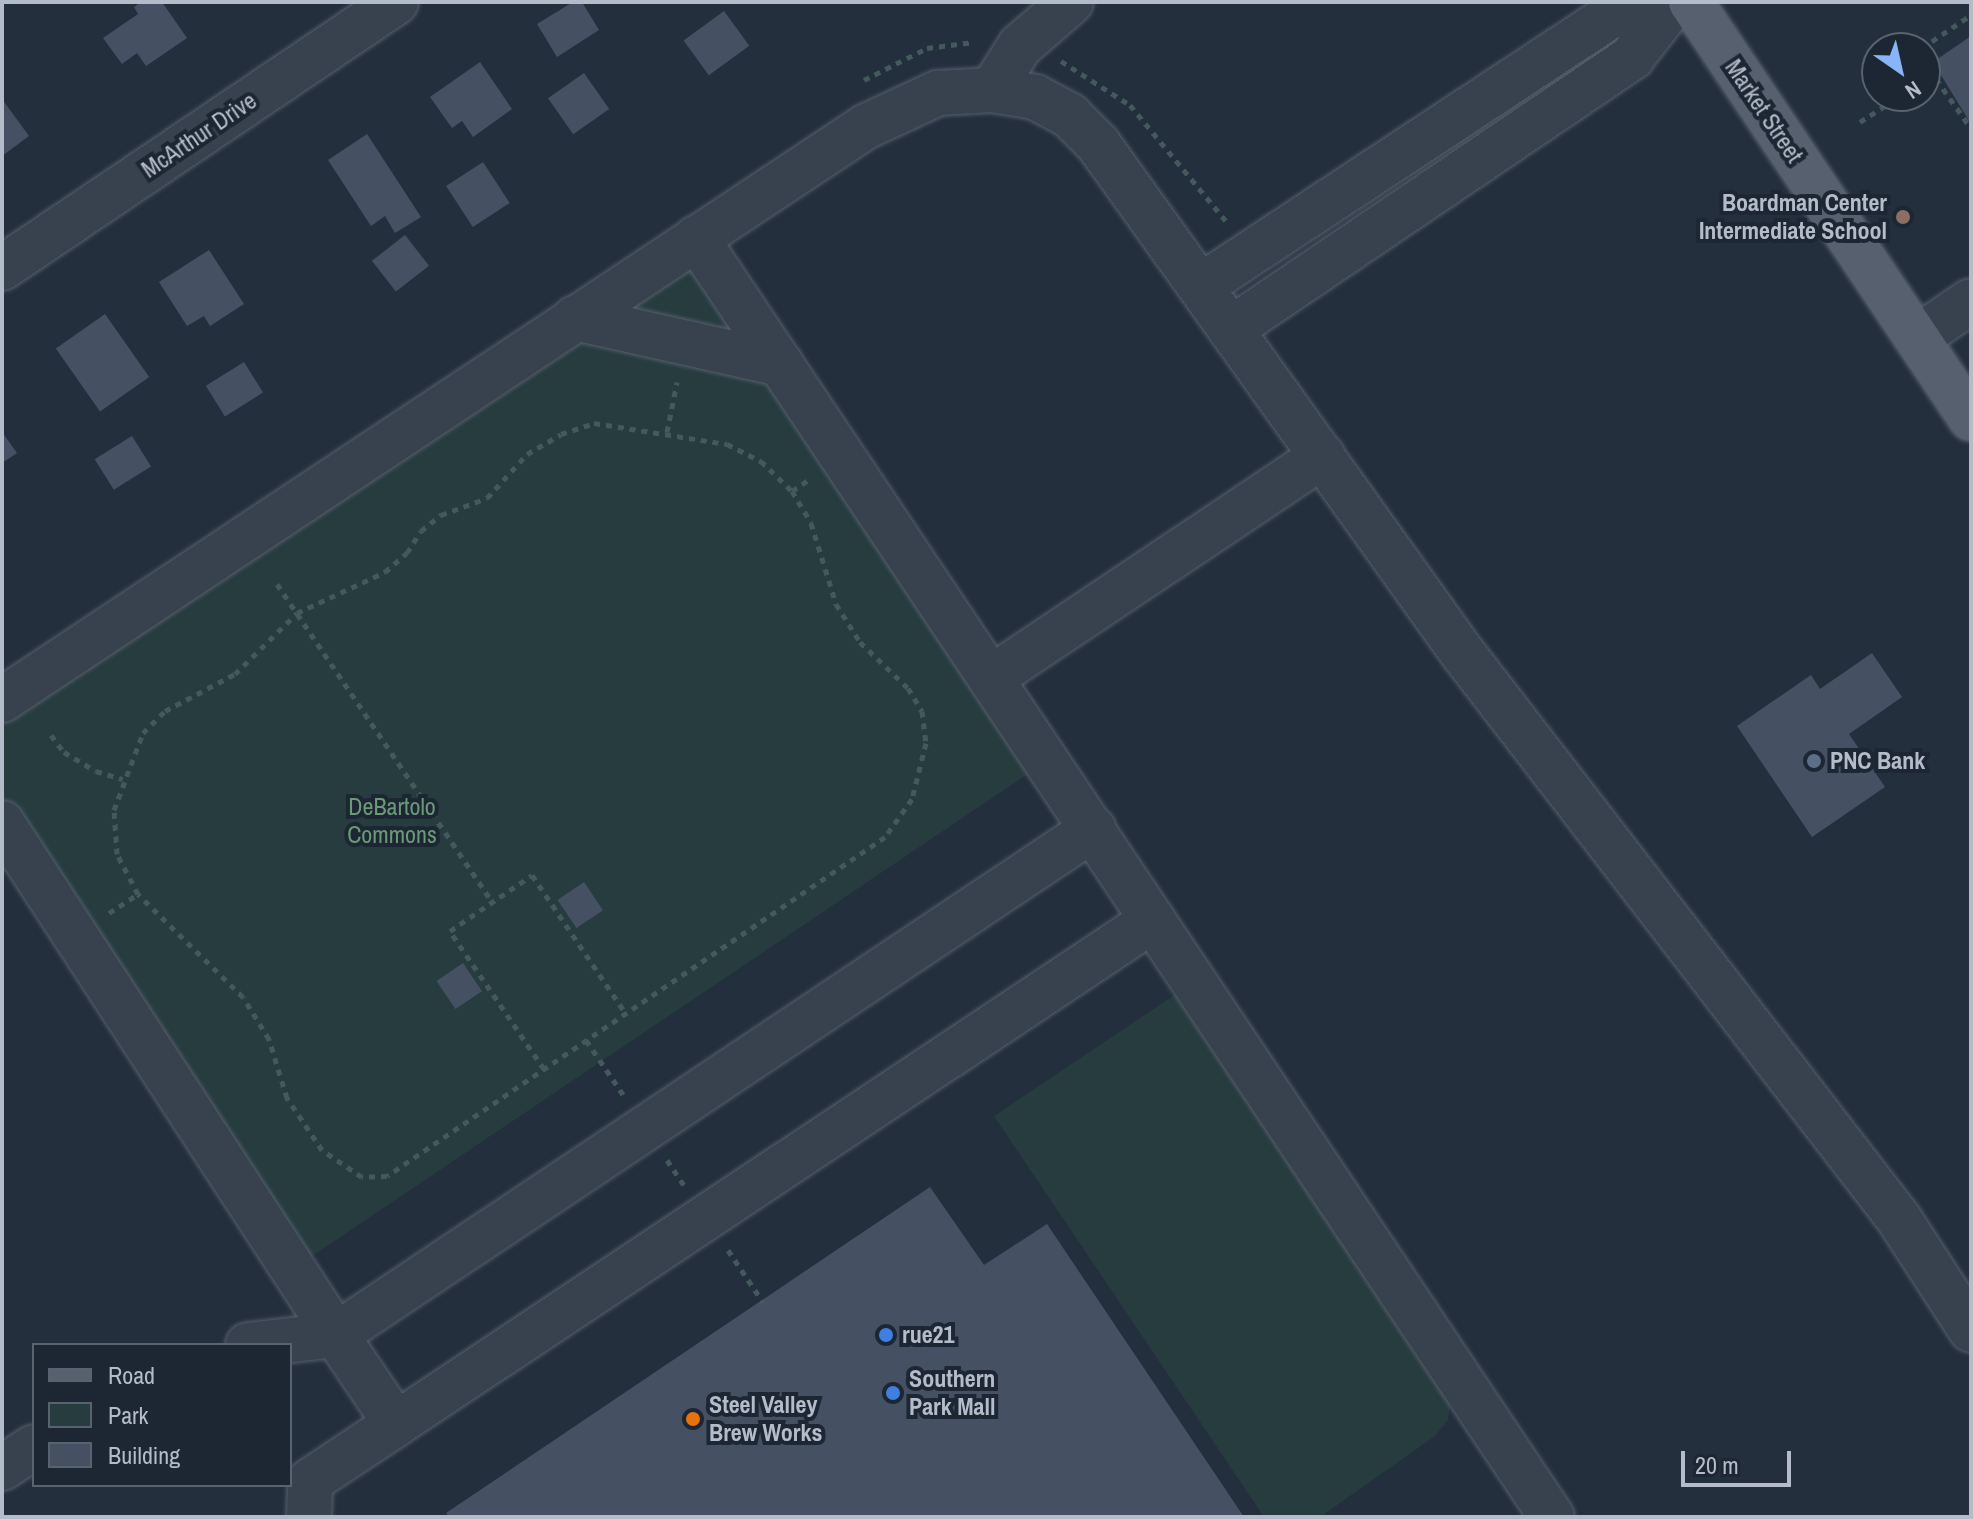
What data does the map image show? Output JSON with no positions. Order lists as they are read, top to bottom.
{
  "streets": {
    "main road": ["Market Street"],
    "street": ["McArthur Drive"]
  },
  "parks": ["DeBartolo Commons"],
  "places": [
    "Boardman Center Intermediate School",
    "PNC Bank",
    "rue21",
    "Southern Park Mall",
    "Steel Valley Brew Works"
  ],
  "legend": ["Road", "Park", "Building"],
  "scale_bar": "20 m",
  "north": "bottom right"
}
